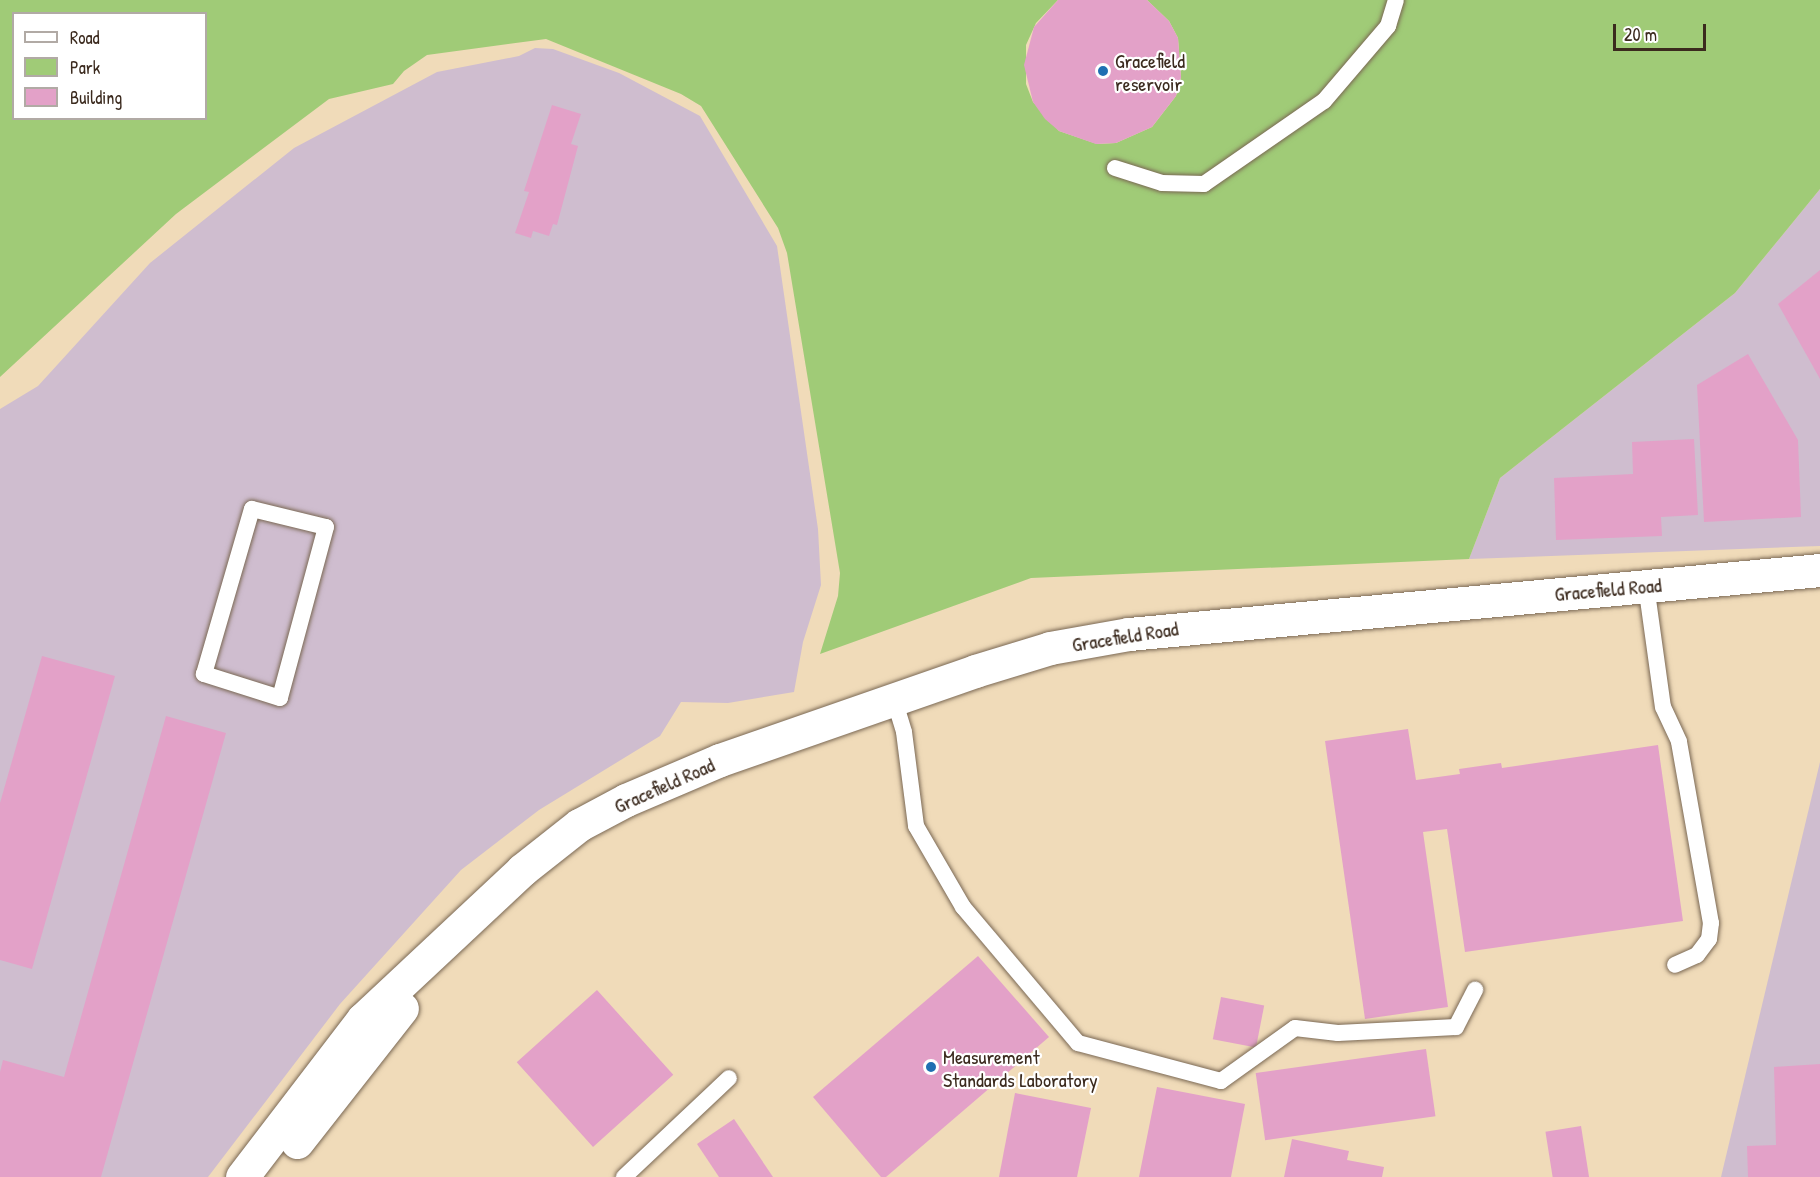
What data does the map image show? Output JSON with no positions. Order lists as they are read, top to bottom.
{
  "streets": {
    "main road": ["Gracefield Road"]
  },
  "places": ["Gracefield reservoir", "Measurement Standards Laboratory"],
  "legend": ["Road", "Park", "Building"],
  "scale_bar": "20 m"
}
